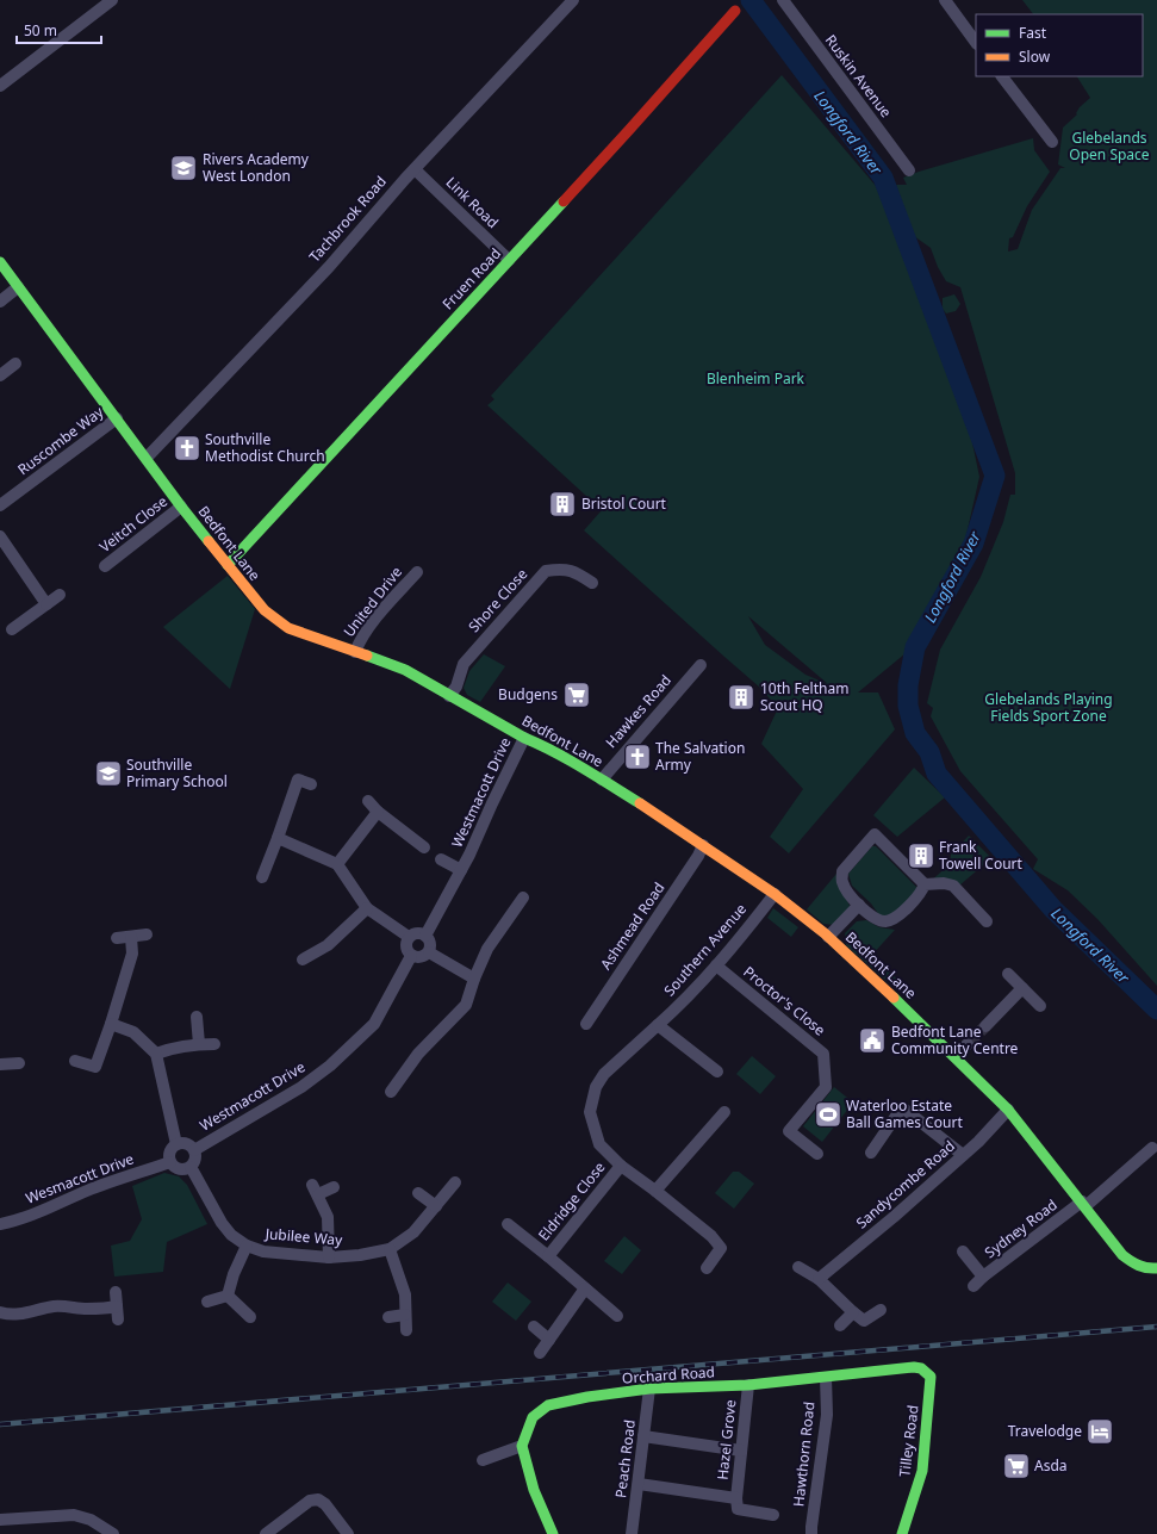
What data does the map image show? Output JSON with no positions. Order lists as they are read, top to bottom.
{
  "streets": {
    "main road": [
      "Fruen Road",
      "Bedfont Lane",
      "Orchard Road",
      "Tilley Road"
    ],
    "street": [
      "Ruskin Avenue",
      "Link Road",
      "Tachbrook Road",
      "Ruscombe Way",
      "Veitch Close",
      "Shore Close",
      "United Drive",
      "Hawkes Road",
      "Westmacott Drive",
      "Ashmead Road",
      "Southern Avenue",
      "Proctor's Close",
      "Wesmacott Drive",
      "Sandycombe Road",
      "Eldridge Close",
      "Sydney Road",
      "Jubilee Way",
      "Hazel Grove",
      "Hawthorn Road",
      "Peach Road"
    ]
  },
  "crossings": [
    ["Link Road", "Tachbrook Road"],
    ["Link Road", "Fruen Road"],
    ["Tachbrook Road", "Bedfont Lane"],
    ["Fruen Road", "Bedfont Lane"],
    ["Ruscombe Way", "Bedfont Lane"],
    ["Veitch Close", "Bedfont Lane"],
    ["Bedfont Lane", "Shore Close"],
    ["Bedfont Lane", "United Drive"],
    ["Bedfont Lane", "Hawkes Road"],
    ["Bedfont Lane", "Westmacott Drive"],
    ["Bedfont Lane", "Ashmead Road"],
    ["Bedfont Lane", "Southern Avenue"],
    ["Bedfont Lane", "Sandycombe Road"],
    ["Bedfont Lane", "Sydney Road"],
    ["Westmacott Drive", "Wesmacott Drive"],
    ["Westmacott Drive", "Jubilee Way"],
    ["Southern Avenue", "Proctor's Close"],
    ["Southern Avenue", "Eldridge Close"],
    ["Wesmacott Drive", "Jubilee Way"],
    ["Orchard Road", "Hazel Grove"],
    ["Orchard Road", "Tilley Road"],
    ["Orchard Road", "Hawthorn Road"],
    ["Orchard Road", "Peach Road"]
  ],
  "water": ["Longford River"],
  "parks": ["Glebelands Open Space", "Blenheim Park", "Glebelands Playing Fields Sport Zone"],
  "places": {
    "school or university": ["Rivers Academy West London", "Southville Primary School"],
    "church": ["Southville Methodist Church", "The Salvation Army"],
    "building": ["Bristol Court", "10th Feltham Scout HQ", "Frank Towell Court"],
    "supermarket": ["Budgens", "Asda"],
    "public building": ["Bedfont Lane Community Centre"],
    "sports": ["Waterloo Estate Ball Games Court"],
    "hotel": ["Travelodge"]
  },
  "legend": ["Fast", "Slow"],
  "scale_bar": "50 m"
}
